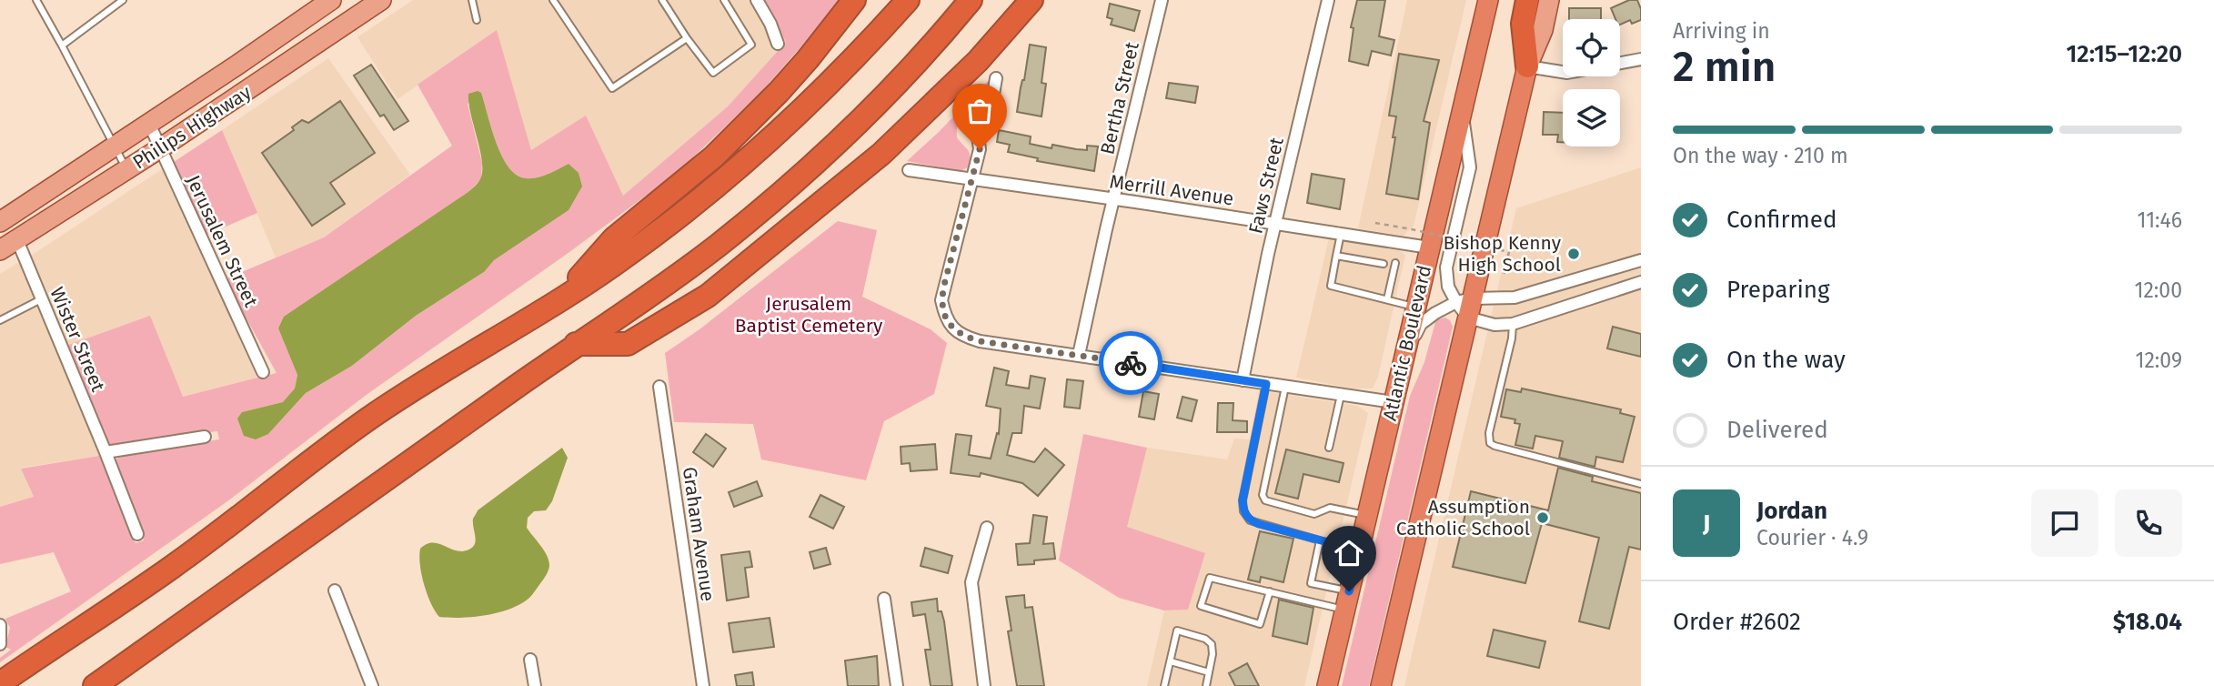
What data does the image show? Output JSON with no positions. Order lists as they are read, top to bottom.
{
  "streets": {
    "highway": ["Atlantic Boulevard"],
    "main road": ["Philips Highway"],
    "street": [
      "Bertha Street",
      "Faws Street",
      "Merrill Avenue",
      "Jerusalem Street",
      "Wister Street",
      "Graham Avenue"
    ]
  },
  "crossings": [
    ["Bertha Street", "Merrill Avenue"],
    ["Philips Highway", "Jerusalem Street"],
    ["Philips Highway", "Wister Street"],
    ["Faws Street", "Merrill Avenue"],
    ["Merrill Avenue", "Atlantic Boulevard"]
  ],
  "parks": ["Jerusalem Baptist Cemetery"],
  "places": ["Bishop Kenny High School", "Assumption Catholic School"],
  "page": {
    "heading": ["2 min", "Arriving in", "12:15–12:20"],
    "panel": [
      "Jordan",
      "Courier · 4.9",
      "Order #2602",
      "$18.04"
    ],
    "bar": "On the way · 210 m",
    "list": [
      ["Confirmed", "11:46"],
      ["Preparing", "12:00"],
      ["On the way", "12:09"],
      "Delivered"
    ],
    "round": "J"
  }
}
